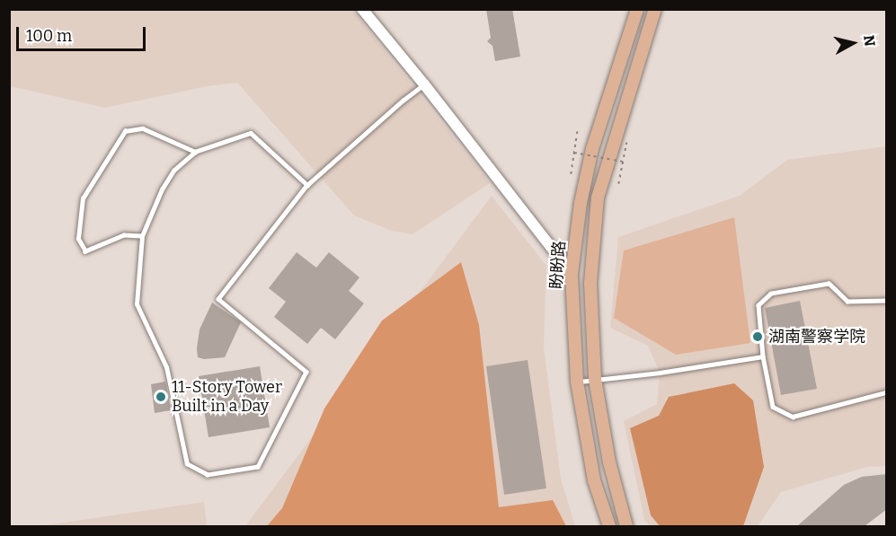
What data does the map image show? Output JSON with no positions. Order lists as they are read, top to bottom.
{
  "streets": {
    "main road": ["盼盼路"]
  },
  "places": ["湖南警察学院", "11-Story Tower Built in a Day"],
  "scale_bar": "100 m",
  "north": "right"
}
